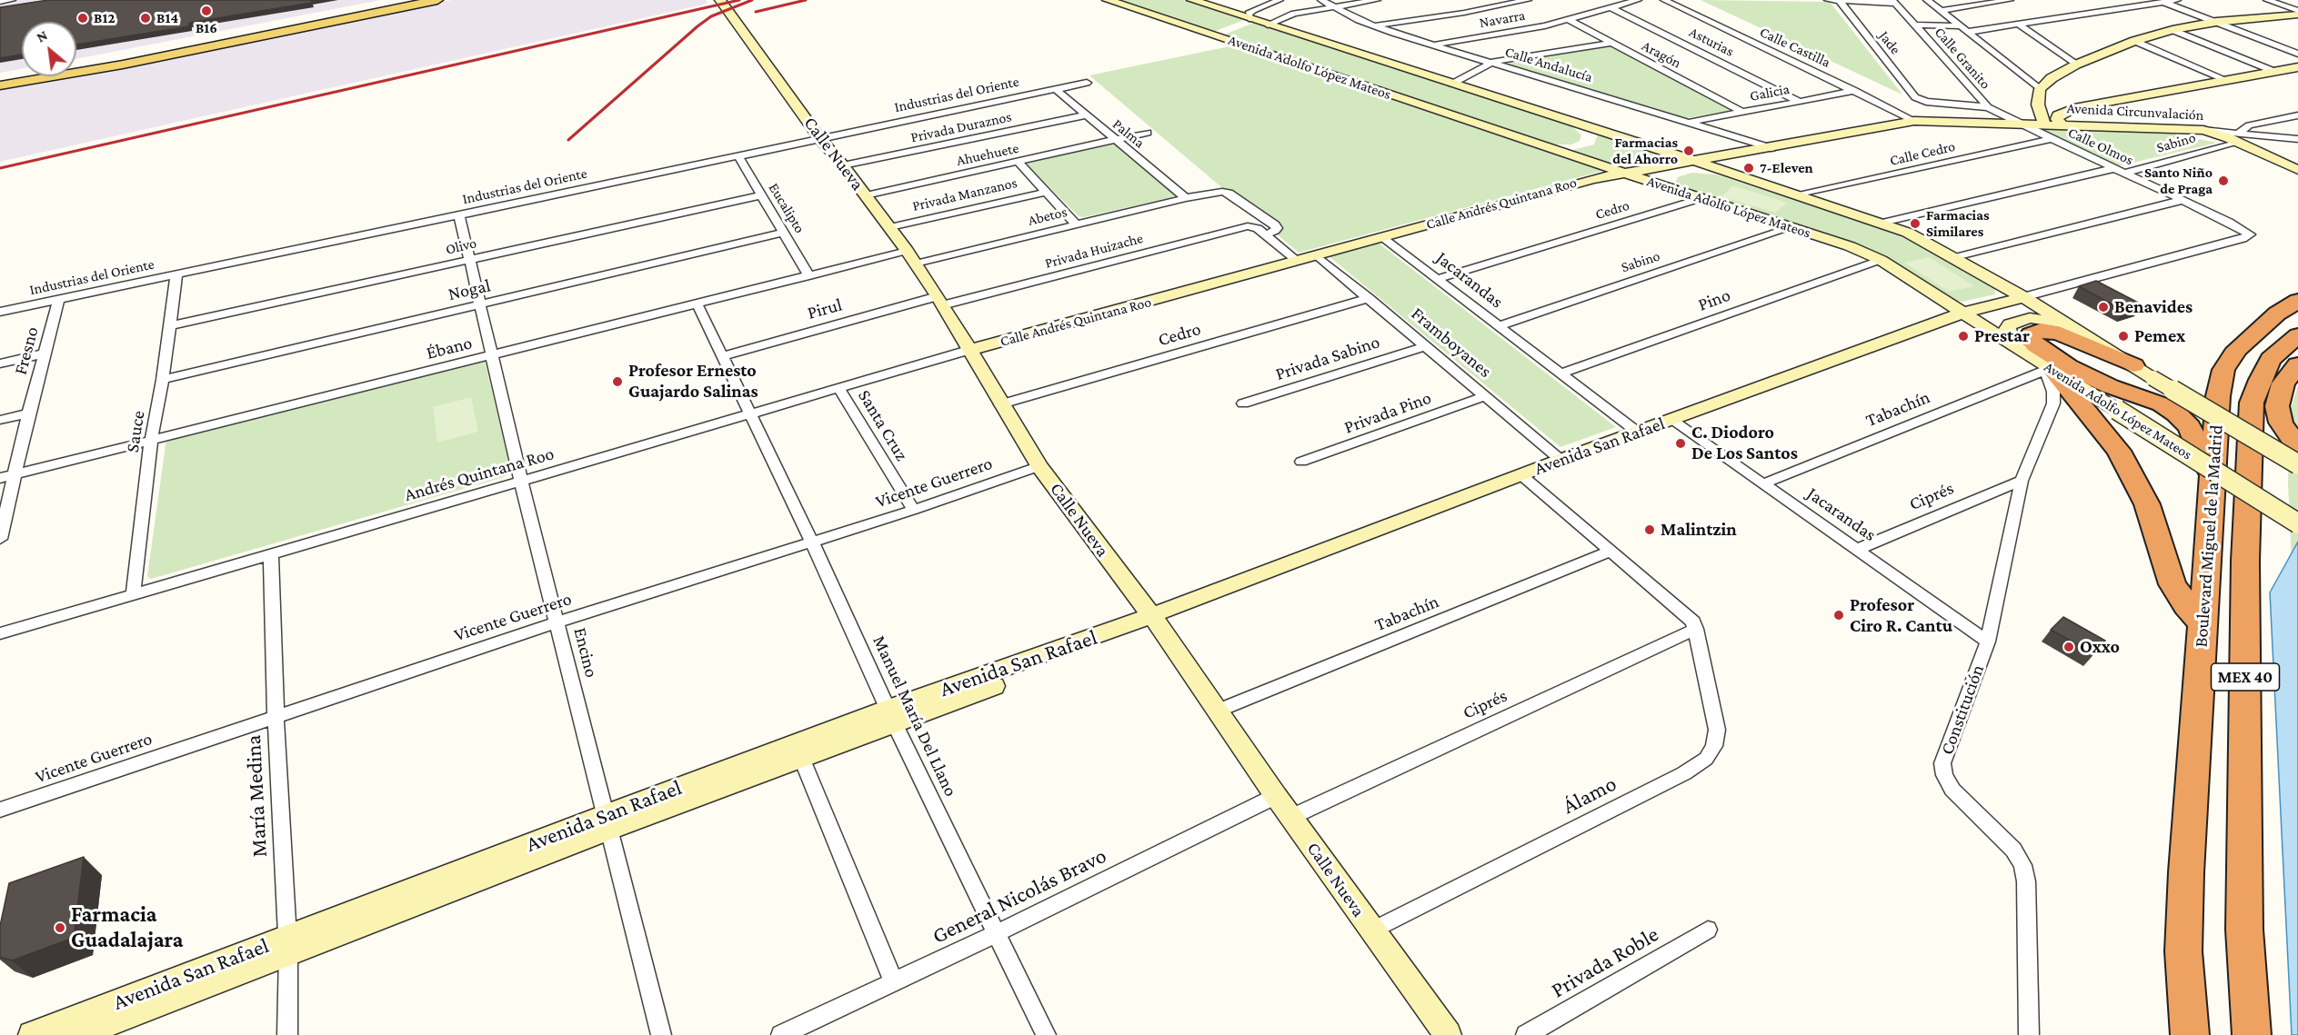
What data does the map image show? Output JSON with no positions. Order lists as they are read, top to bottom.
{
  "streets": {
    "highway": ["Boulevard Miguel de la Madrid", "MEX 40"],
    "street": [
      "Navarra",
      "Asturias",
      "Jade",
      "Calle Castilla",
      "Aragón",
      "Calle Granito",
      "Calle Andalucía",
      "Avenida Adolfo López Mateos",
      "Galicia",
      "Industrias del Oriente",
      "Avenida Circunvalación",
      "Privada Duraznos",
      "Palma",
      "Sabino",
      "Calle Olmos",
      "Calle Nueva",
      "Calle Cedro",
      "Ahuehuete",
      "Privada Manzanos",
      "Calle Andrés Quintana Roo",
      "Eucalipto",
      "Cedro",
      "Abetos",
      "Olivo",
      "Privada Huizache",
      "Jacarandas",
      "Nogal",
      "Pino",
      "Pirul",
      "Framboyanes",
      "Ébano",
      "Fresno",
      "Privada Sabino",
      "Tabachín",
      "Privada Pino",
      "Santa Cruz",
      "Sauce",
      "Avenida San Rafael",
      "Andrés Quintana Roo",
      "Vicente Guerrero",
      "Ciprés",
      "Encino",
      "Constitución",
      "Manuel María Del Llano",
      "Álamo",
      "María Medina",
      "General Nicolás Bravo",
      "Privada Roble"
    ]
  },
  "crossings": [
    ["Navarra", "Asturias"],
    ["Navarra", "Aragón"],
    ["Navarra", "Calle Andalucía"],
    ["Asturias", "Galicia"],
    ["Jade", "Calle Granito"],
    ["Calle Castilla", "Galicia"],
    ["Calle Castilla", "Calle Andrés Quintana Roo"],
    ["Aragón", "Galicia"],
    ["Calle Granito", "Calle Olmos"],
    ["Calle Granito", "Calle Andrés Quintana Roo"],
    ["Calle Andalucía", "Galicia"],
    ["Calle Andalucía", "Calle Andrés Quintana Roo"],
    ["Avenida Adolfo López Mateos", "Sabino"],
    ["Avenida Adolfo López Mateos", "Calle Olmos"],
    ["Avenida Adolfo López Mateos", "Calle Cedro"],
    ["Avenida Adolfo López Mateos", "Calle Andrés Quintana Roo"],
    ["Avenida Adolfo López Mateos", "Cedro"],
    ["Avenida Adolfo López Mateos", "Pino"],
    ["Avenida Adolfo López Mateos", "Tabachín"],
    ["Avenida Adolfo López Mateos", "Avenida San Rafael"],
    ["Avenida Adolfo López Mateos", "Constitución"],
    ["Industrias del Oriente", "Palma"],
    ["Industrias del Oriente", "Calle Nueva"],
    ["Industrias del Oriente", "Eucalipto"],
    ["Industrias del Oriente", "Fresno"],
    ["Industrias del Oriente", "Sauce"],
    ["Industrias del Oriente", "Encino"],
    ["Avenida Circunvalación", "Sabino"],
    ["Avenida Circunvalación", "Calle Andrés Quintana Roo"],
    ["Privada Duraznos", "Palma"],
    ["Privada Duraznos", "Calle Nueva"],
    ["Palma", "Ahuehuete"],
    ["Palma", "Abetos"],
    ["Sabino", "Calle Olmos"],
    ["Sabino", "Jacarandas"],
    ["Calle Olmos", "Calle Cedro"],
    ["Calle Olmos", "Calle Andrés Quintana Roo"],
    ["Calle Olmos", "Avenida San Rafael"],
    ["Calle Nueva", "Ahuehuete"],
    ["Calle Nueva", "Privada Manzanos"],
    ["Calle Nueva", "Calle Andrés Quintana Roo"],
    ["Calle Nueva", "Cedro"],
    ["Calle Nueva", "Abetos"],
    ["Calle Nueva", "Privada Huizache"],
    ["Calle Nueva", "Pirul"],
    ["Calle Nueva", "Ébano"],
    ["Calle Nueva", "Tabachín"],
    ["Calle Nueva", "Avenida San Rafael"],
    ["Calle Nueva", "Andrés Quintana Roo"],
    ["Calle Nueva", "Vicente Guerrero"],
    ["Calle Nueva", "Ciprés"],
    ["Calle Nueva", "Álamo"],
    ["Calle Nueva", "General Nicolás Bravo"],
    ["Calle Andrés Quintana Roo", "Jacarandas"],
    ["Calle Andrés Quintana Roo", "Framboyanes"],
    ["Calle Andrés Quintana Roo", "Andrés Quintana Roo"],
    ["Eucalipto", "Olivo"],
    ["Eucalipto", "Nogal"],
    ["Eucalipto", "Ébano"],
    ["Cedro", "Jacarandas"],
    ["Cedro", "Framboyanes"],
    ["Abetos", "Privada Huizache"],
    ["Abetos", "Ébano"],
    ["Olivo", "Sauce"],
    ["Olivo", "Encino"],
    ["Privada Huizache", "Pirul"],
    ["Jacarandas", "Pino"],
    ["Jacarandas", "Tabachín"],
    ["Jacarandas", "Avenida San Rafael"],
    ["Jacarandas", "Ciprés"],
    ["Jacarandas", "Constitución"],
    ["Nogal", "Sauce"],
    ["Nogal", "Encino"],
    ["Pirul", "Manuel María Del Llano"],
    ["Framboyanes", "Privada Sabino"],
    ["Framboyanes", "Privada Pino"],
    ["Framboyanes", "Avenida San Rafael"],
    ["Ébano", "Fresno"],
    ["Ébano", "Sauce"],
    ["Ébano", "Encino"],
    ["Ébano", "Manuel María Del Llano"],
    ["Tabachín", "Constitución"],
    ["Santa Cruz", "Andrés Quintana Roo"],
    ["Santa Cruz", "Vicente Guerrero"],
    ["Sauce", "Andrés Quintana Roo"],
    ["Avenida San Rafael", "Encino"],
    ["Avenida San Rafael", "Manuel María Del Llano"],
    ["Avenida San Rafael", "María Medina"],
    ["Andrés Quintana Roo", "Encino"],
    ["Andrés Quintana Roo", "Manuel María Del Llano"],
    ["Andrés Quintana Roo", "María Medina"],
    ["Vicente Guerrero", "Encino"],
    ["Vicente Guerrero", "Manuel María Del Llano"],
    ["Vicente Guerrero", "María Medina"],
    ["Ciprés", "Constitución"],
    ["Ciprés", "Álamo"],
    ["Manuel María Del Llano", "General Nicolás Bravo"]
  ],
  "places": [
    "B16",
    "B12",
    "B14",
    "Farmacias del Ahorro",
    "7-Eleven",
    "Santo Niño de Praga",
    "Farmacias Similares",
    "Benavides",
    "Prestar",
    "Pemex",
    "Profesor Ernesto Guajardo Salinas",
    "C. Diodoro De Los Santos",
    "Malintzin",
    "Profesor Ciro R. Cantu",
    "Oxxo",
    "Farmacia Guadalajara"
  ],
  "north": "top left"
}
